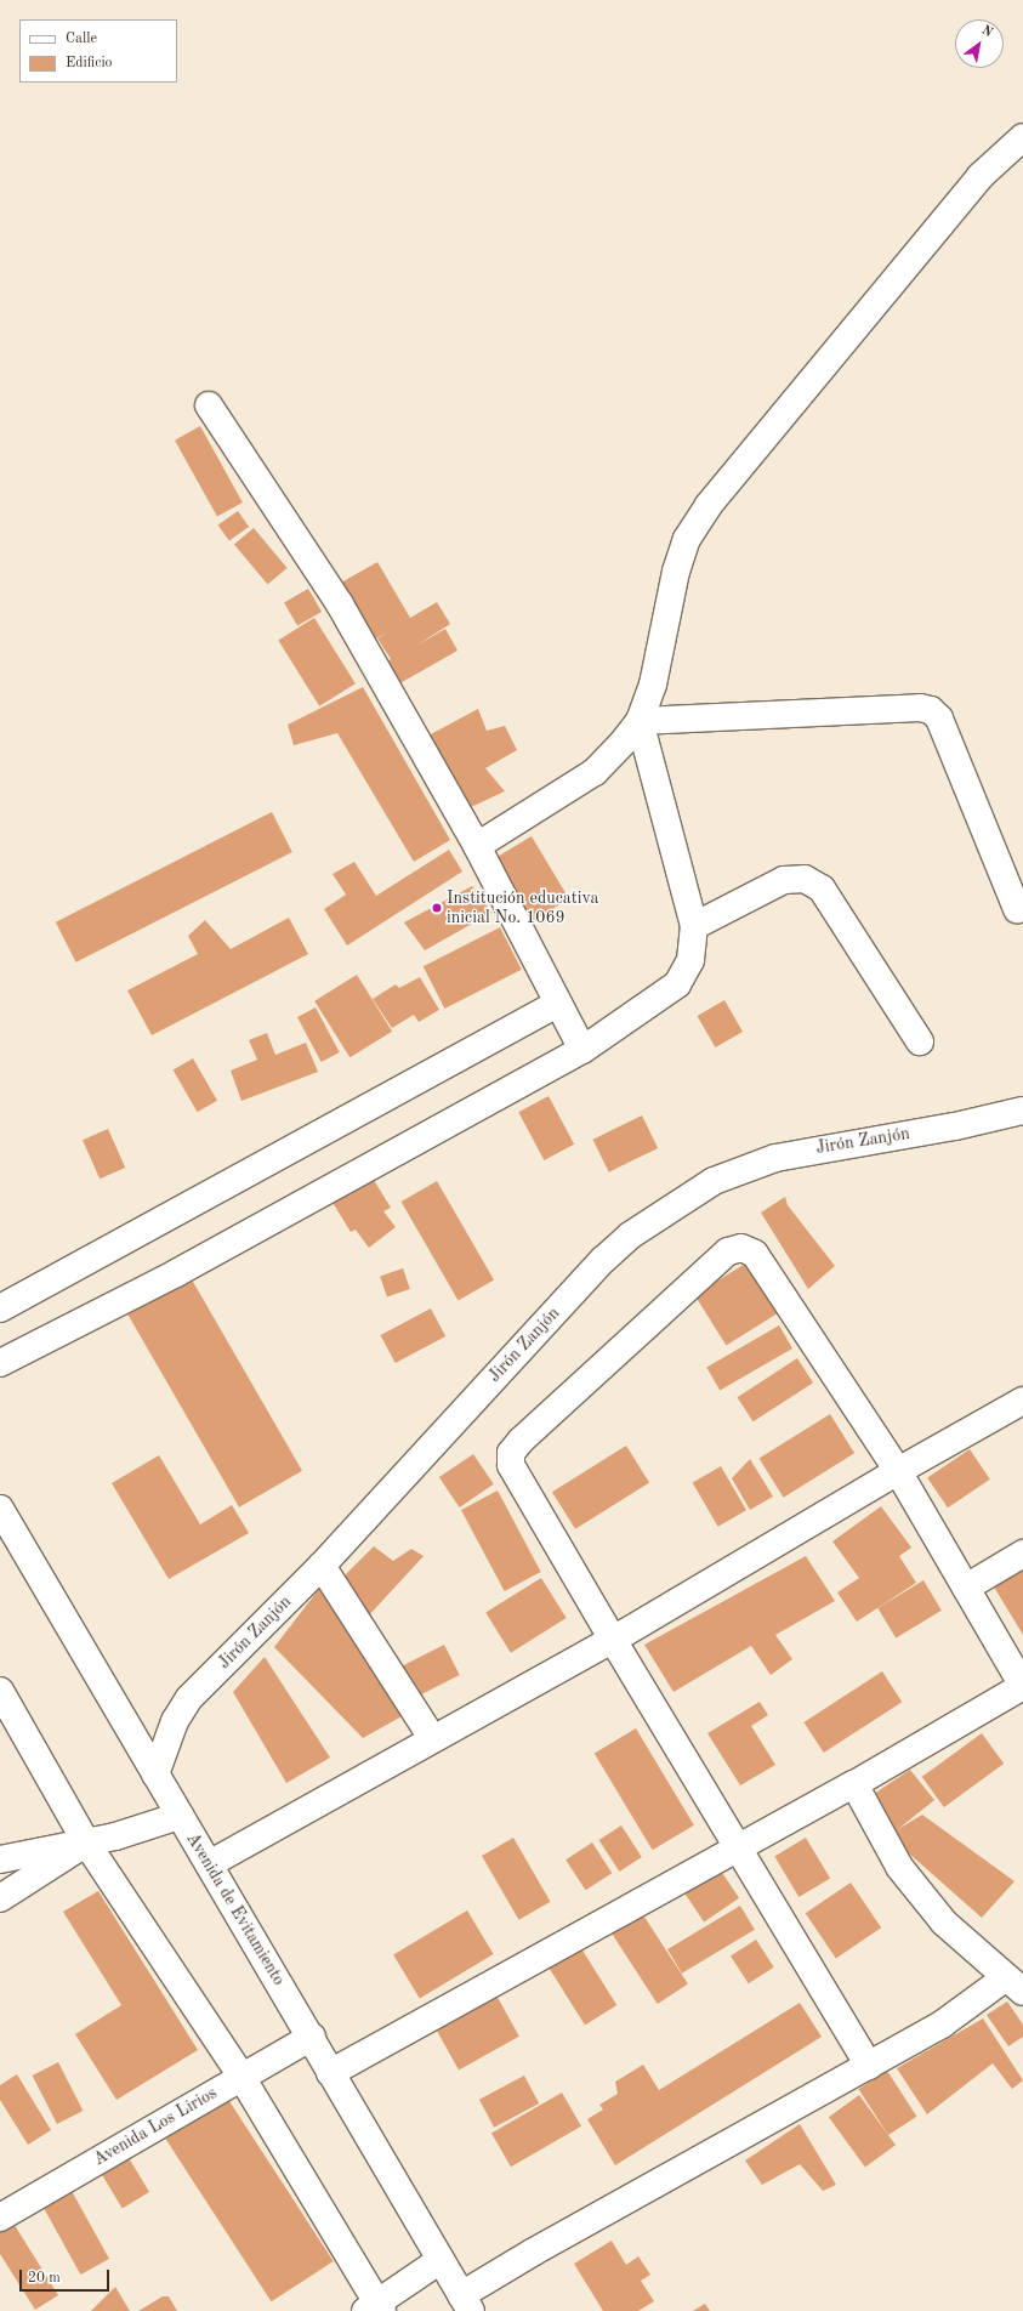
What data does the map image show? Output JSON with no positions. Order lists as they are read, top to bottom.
{
  "streets": {
    "street": ["Jirón Zanjón", "Avenida de Evitamiento", "Avenida Los Lirios"]
  },
  "crossings": [
    ["Jirón Zanjón", "Avenida de Evitamiento"],
    ["Avenida de Evitamiento", "Avenida Los Lirios"]
  ],
  "places": ["Institución educativa inicial No. 1069"],
  "legend": ["Calle", "Edificio"],
  "scale_bar": "20 m",
  "north": "top right"
}
